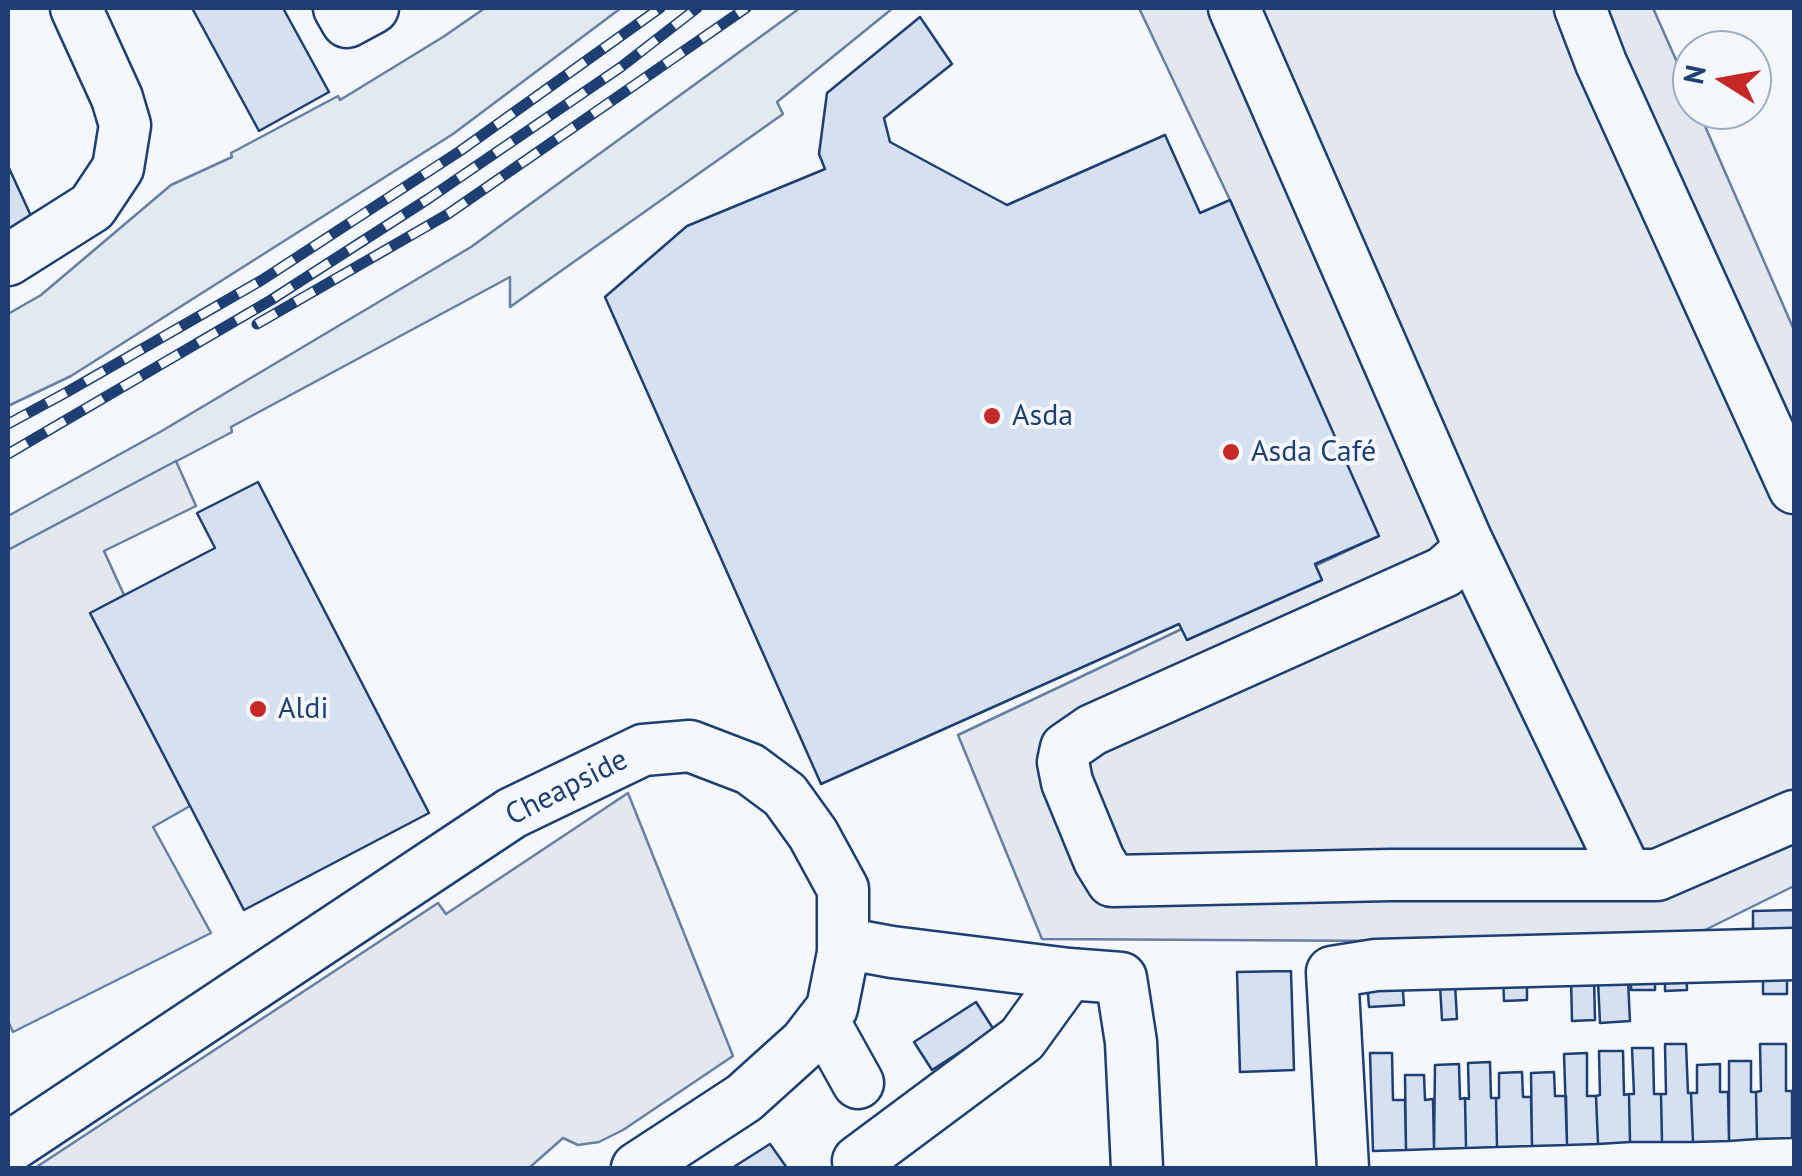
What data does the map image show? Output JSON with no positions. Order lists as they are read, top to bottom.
{
  "streets": {
    "street": ["Cheapside"]
  },
  "places": ["Asda", "Asda Café", "Aldi"],
  "north": "left"
}
